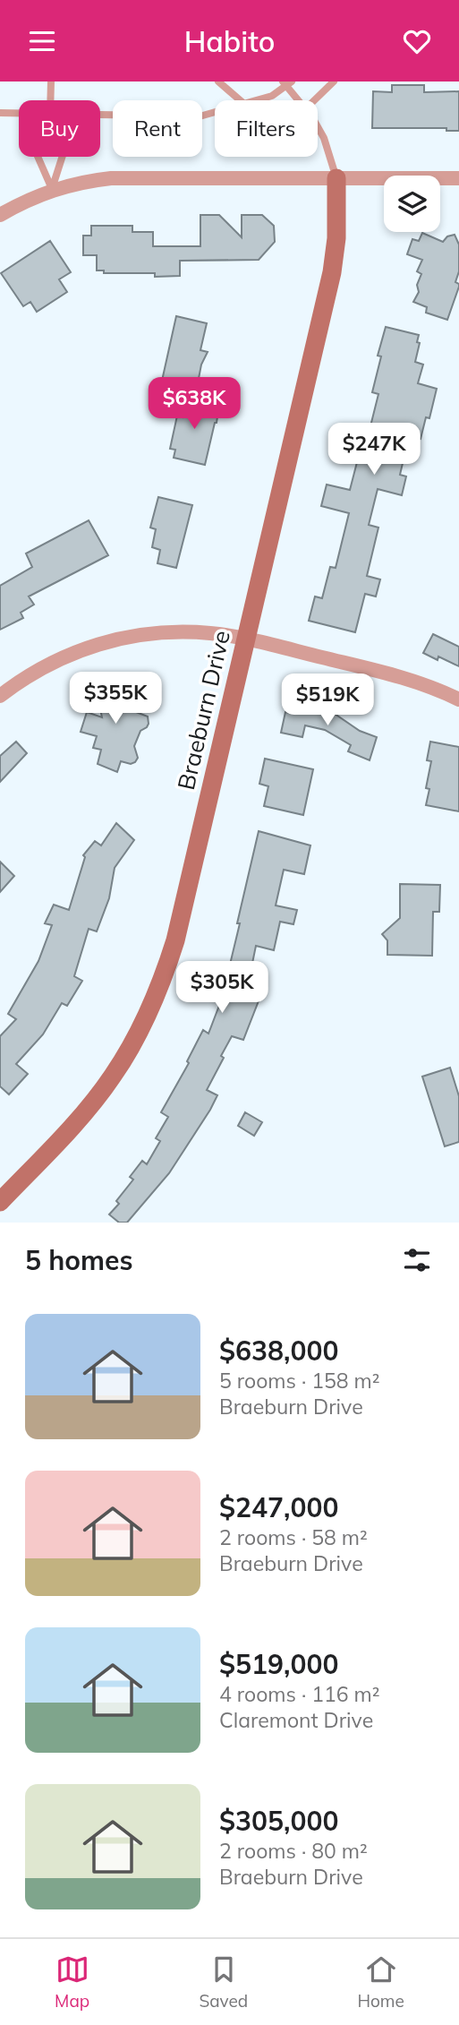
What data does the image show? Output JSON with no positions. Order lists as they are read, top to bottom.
{
  "streets": {
    "street": ["Braeburn Drive"]
  },
  "page": {
    "header": "Habito",
    "chip": ["Buy", "Rent", "Filters"],
    "price": [
      "$638K",
      "$247K",
      "$355K",
      "$519K",
      "$305K"
    ],
    "heading": "5 homes",
    "list": [
      {
        "name": "$638,000",
        "note": "5 rooms · 158 m² · Braeburn Drive"
      },
      {
        "name": "$247,000",
        "note": "2 rooms · 58 m² · Braeburn Drive"
      },
      {
        "name": "$519,000",
        "note": "4 rooms · 116 m² · Claremont Drive"
      },
      {
        "name": "$305,000",
        "note": "2 rooms · 80 m² · Braeburn Drive"
      }
    ],
    "tabs": ["Map", "Saved", "Home"]
  }
}
